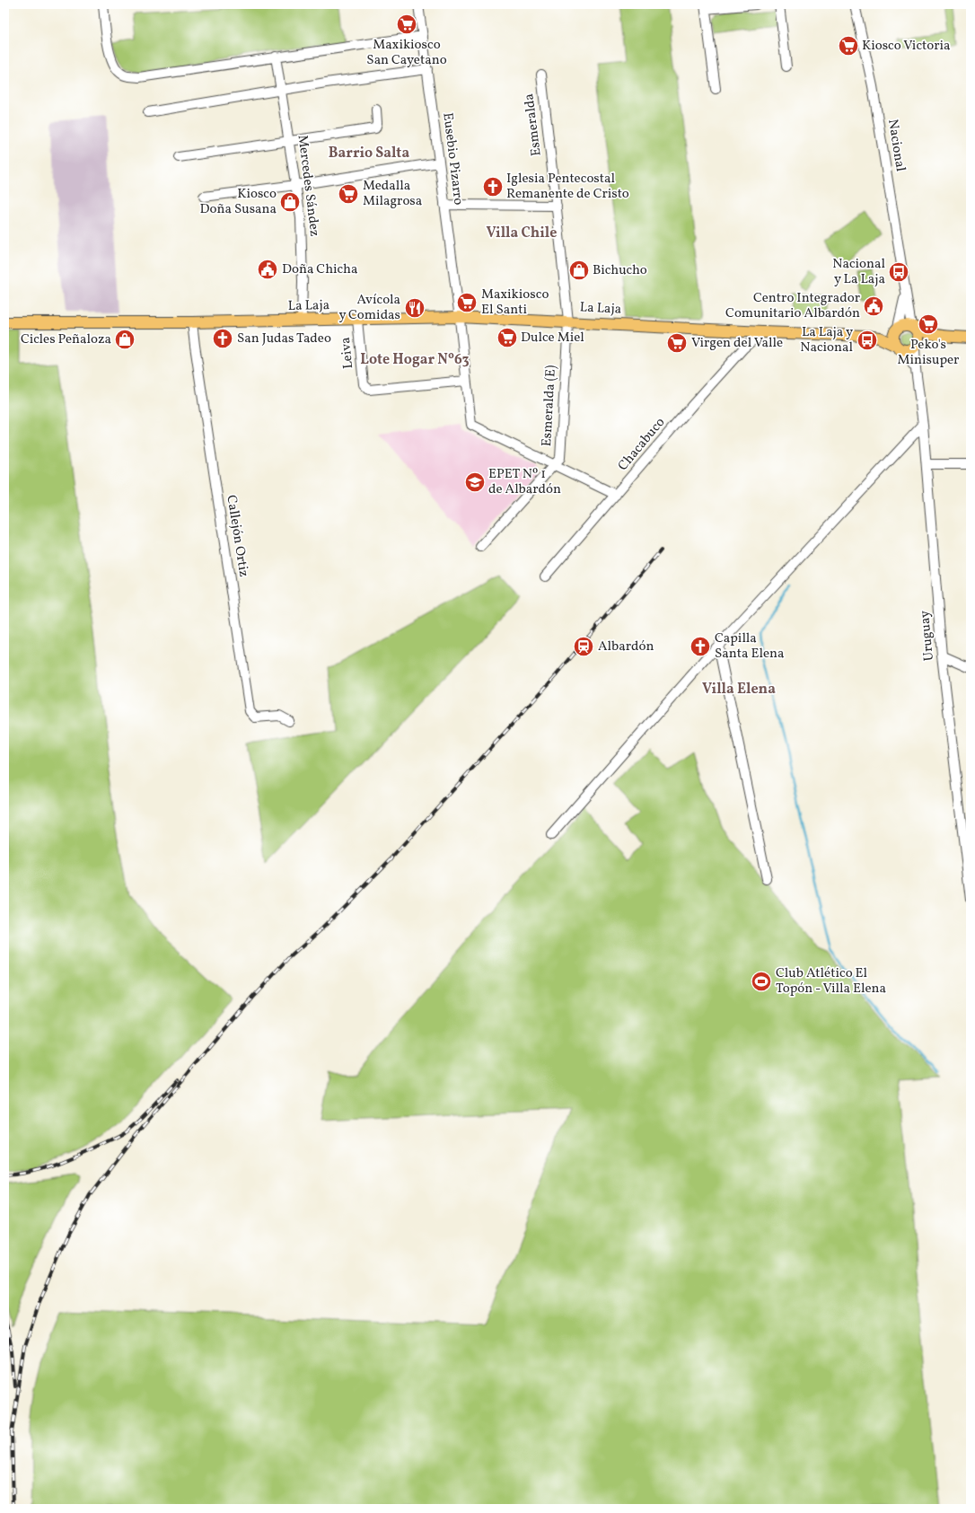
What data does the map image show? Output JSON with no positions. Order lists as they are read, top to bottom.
{
  "streets": {
    "main road": ["La Laja"],
    "street": [
      "Esmeralda",
      "Nacional",
      "Eusebio Pizarro",
      "Mercedes Sández",
      "Leiva",
      "Esmeralda (E)",
      "Chacabuco",
      "Callejón Ortiz",
      "Uruguay"
    ]
  },
  "crossings": [
    ["Esmeralda", "La Laja"],
    ["Esmeralda", "Esmeralda (E)"],
    ["Nacional", "La Laja"],
    ["Nacional", "Uruguay"],
    ["Eusebio Pizarro", "La Laja"],
    ["Eusebio Pizarro", "Leiva"],
    ["Eusebio Pizarro", "Esmeralda (E)"],
    ["Mercedes Sández", "La Laja"],
    ["La Laja", "Leiva"],
    ["La Laja", "Esmeralda (E)"],
    ["La Laja", "Chacabuco"],
    ["La Laja", "Callejón Ortiz"],
    ["La Laja", "Uruguay"]
  ],
  "districts": [
    "Barrio Salta",
    "Villa Chile",
    "Lote Hogar Nº63",
    "Villa Elena"
  ],
  "places": {
    "supermarket": [
      "Maxikiosco San Cayetano",
      "Kiosco Victoria",
      "Medalla Milagrosa",
      "Maxikiosco El Santi",
      "Peko's Minisuper",
      "Dulce Miel",
      "Virgen del Valle"
    ],
    "church": ["Iglesia Pentecostal Remanente de Cristo", "San Judas Tadeo", "Capilla Santa Elena"],
    "shop": ["Kiosco Doña Susana", "Bichucho", "Cicles Peñaloza"],
    "public building": ["Doña Chicha", "Centro Integrador Comunitario Albardón"],
    "bus stop": ["Nacional y La Laja", "La Laja y Nacional"],
    "restaurant": ["Avícola y Comidas"],
    "school or university": ["EPET Nº 1 de Albardón"],
    "station": ["Albardón"],
    "sports": ["Club Atlético El Topón - Villa Elena"]
  }
}
